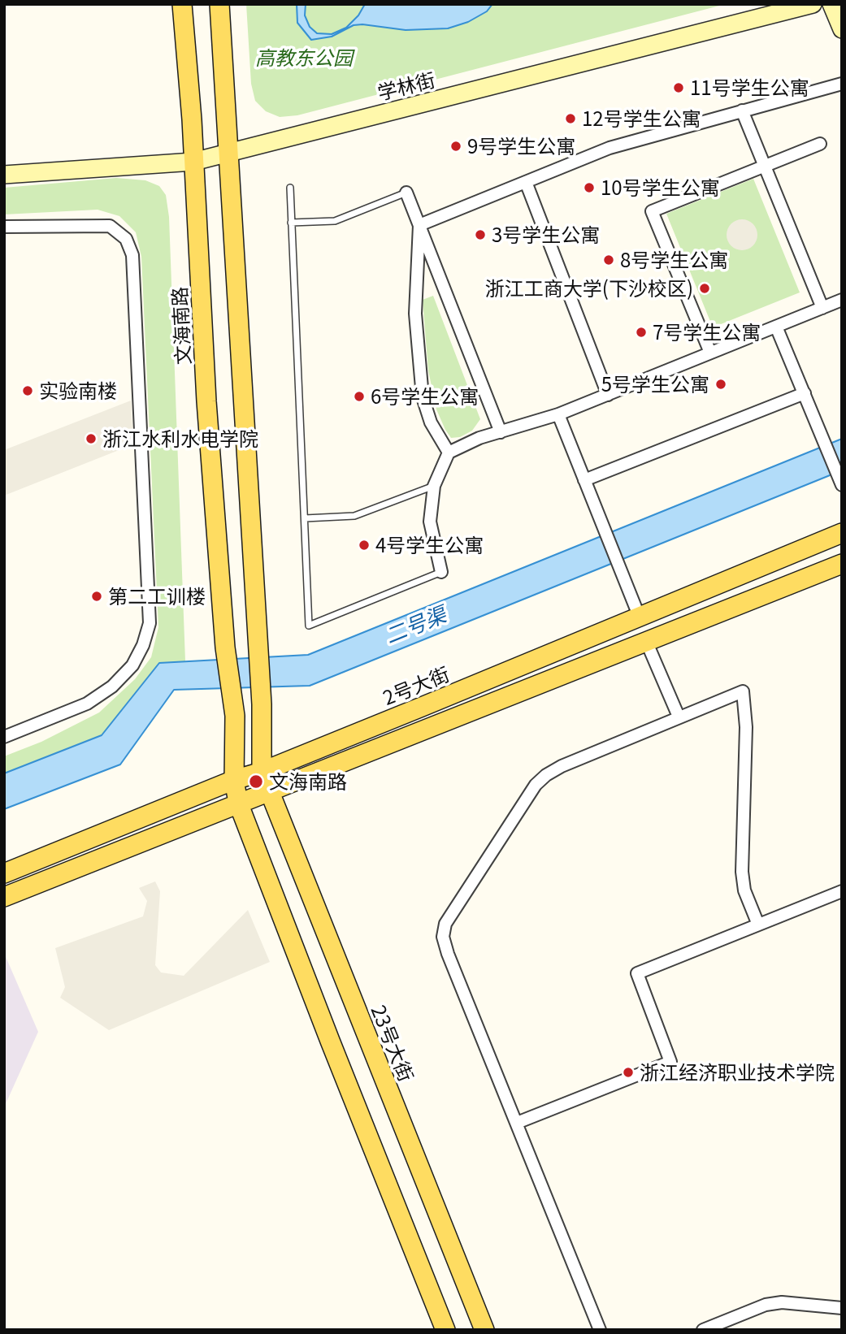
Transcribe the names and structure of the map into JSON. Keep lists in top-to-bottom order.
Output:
{
  "streets": {
    "main road": [
      "学林街",
      "文海南路",
      "2号大街",
      "23号大街"
    ]
  },
  "crossings": [
    ["学林街", "文海南路"],
    ["文海南路", "2号大街"],
    ["2号大街", "23号大街"]
  ],
  "water": ["二号渠"],
  "parks": ["高教东公园"],
  "places": [
    "11号学生公寓",
    "12号学生公寓",
    "9号学生公寓",
    "10号学生公寓",
    "3号学生公寓",
    "8号学生公寓",
    "浙江工商大学(下沙校区)",
    "7号学生公寓",
    "5号学生公寓",
    "实验南楼",
    "6号学生公寓",
    "浙江水利水电学院",
    "4号学生公寓",
    "第二工训楼",
    "文海南路",
    "浙江经济职业技术学院"
  ]
}
